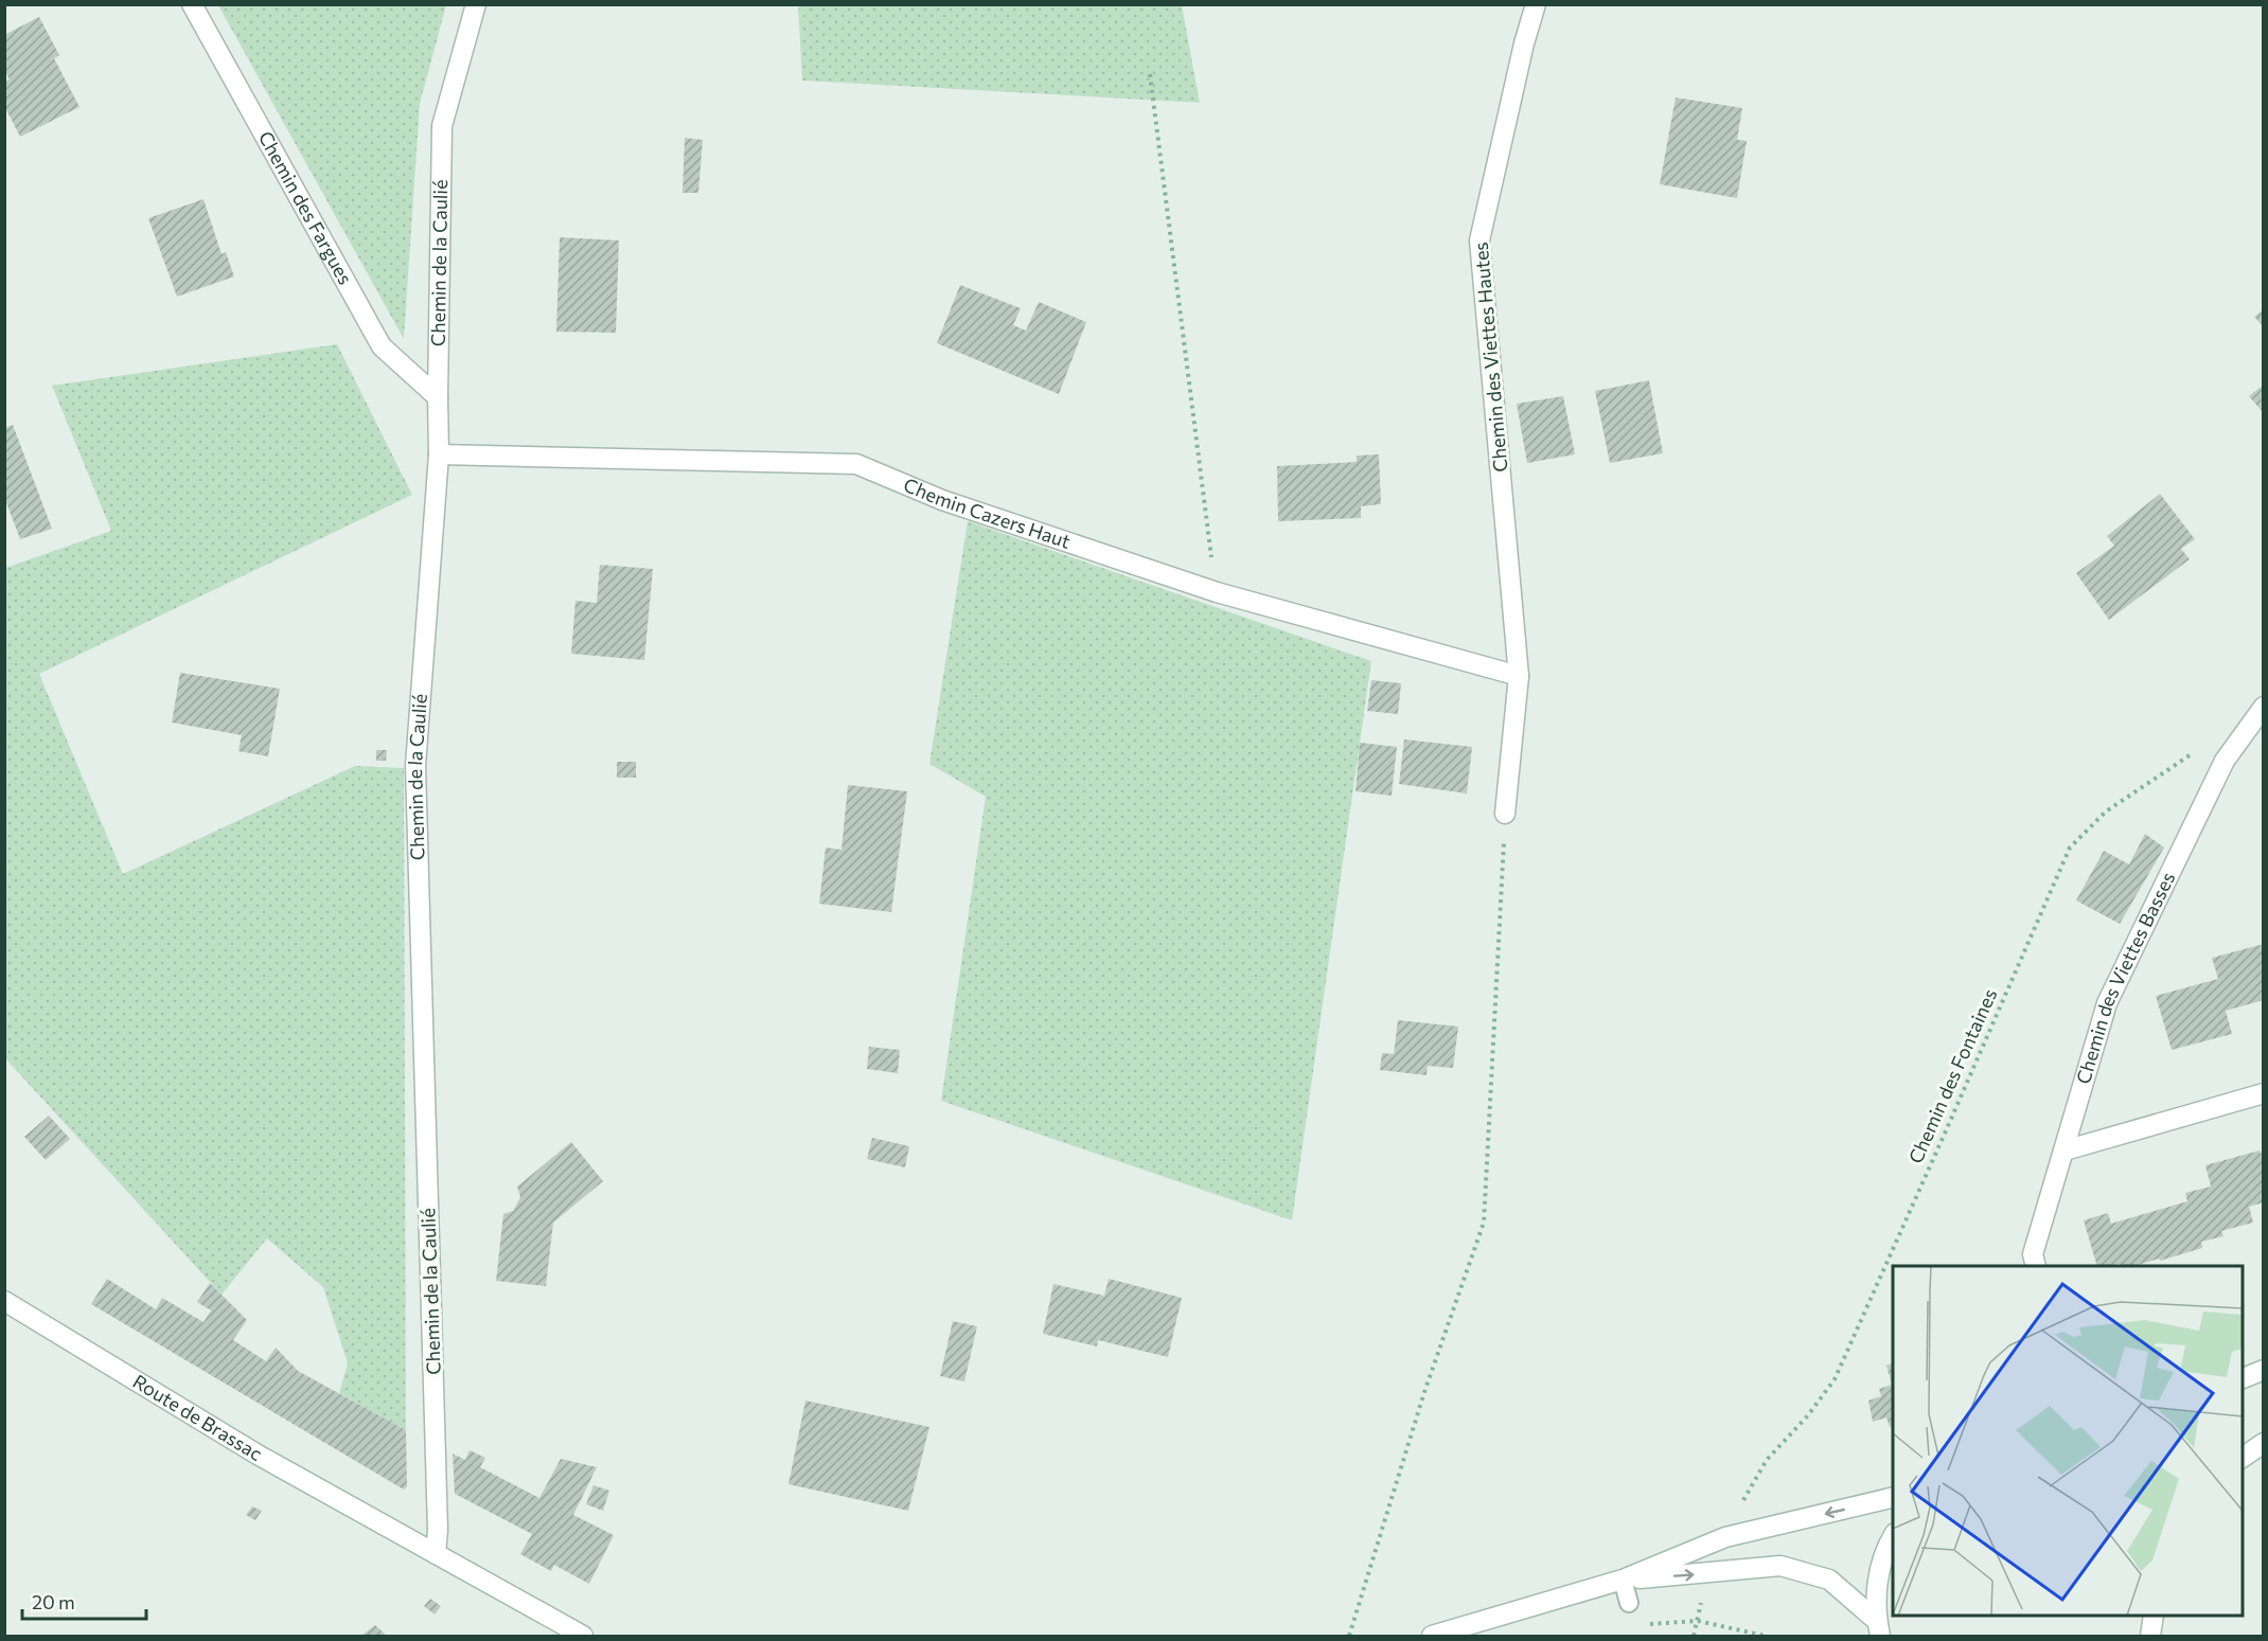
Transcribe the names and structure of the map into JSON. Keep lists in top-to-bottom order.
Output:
{
  "streets": {
    "street": [
      "Chemin des Fargues",
      "Chemin de la Caulié",
      "Chemin des Viettes Hautes",
      "Chemin Cazers Haut",
      "Chemin des Viettes Basses",
      "Route de Brassac"
    ],
    "path": ["Chemin des Fontaines"]
  },
  "crossings": [
    ["Chemin des Fargues", "Chemin de la Caulié"],
    ["Chemin de la Caulié", "Chemin Cazers Haut"],
    ["Chemin de la Caulié", "Route de Brassac"],
    ["Chemin des Viettes Hautes", "Chemin Cazers Haut"]
  ],
  "scale_bar": "20 m"
}
